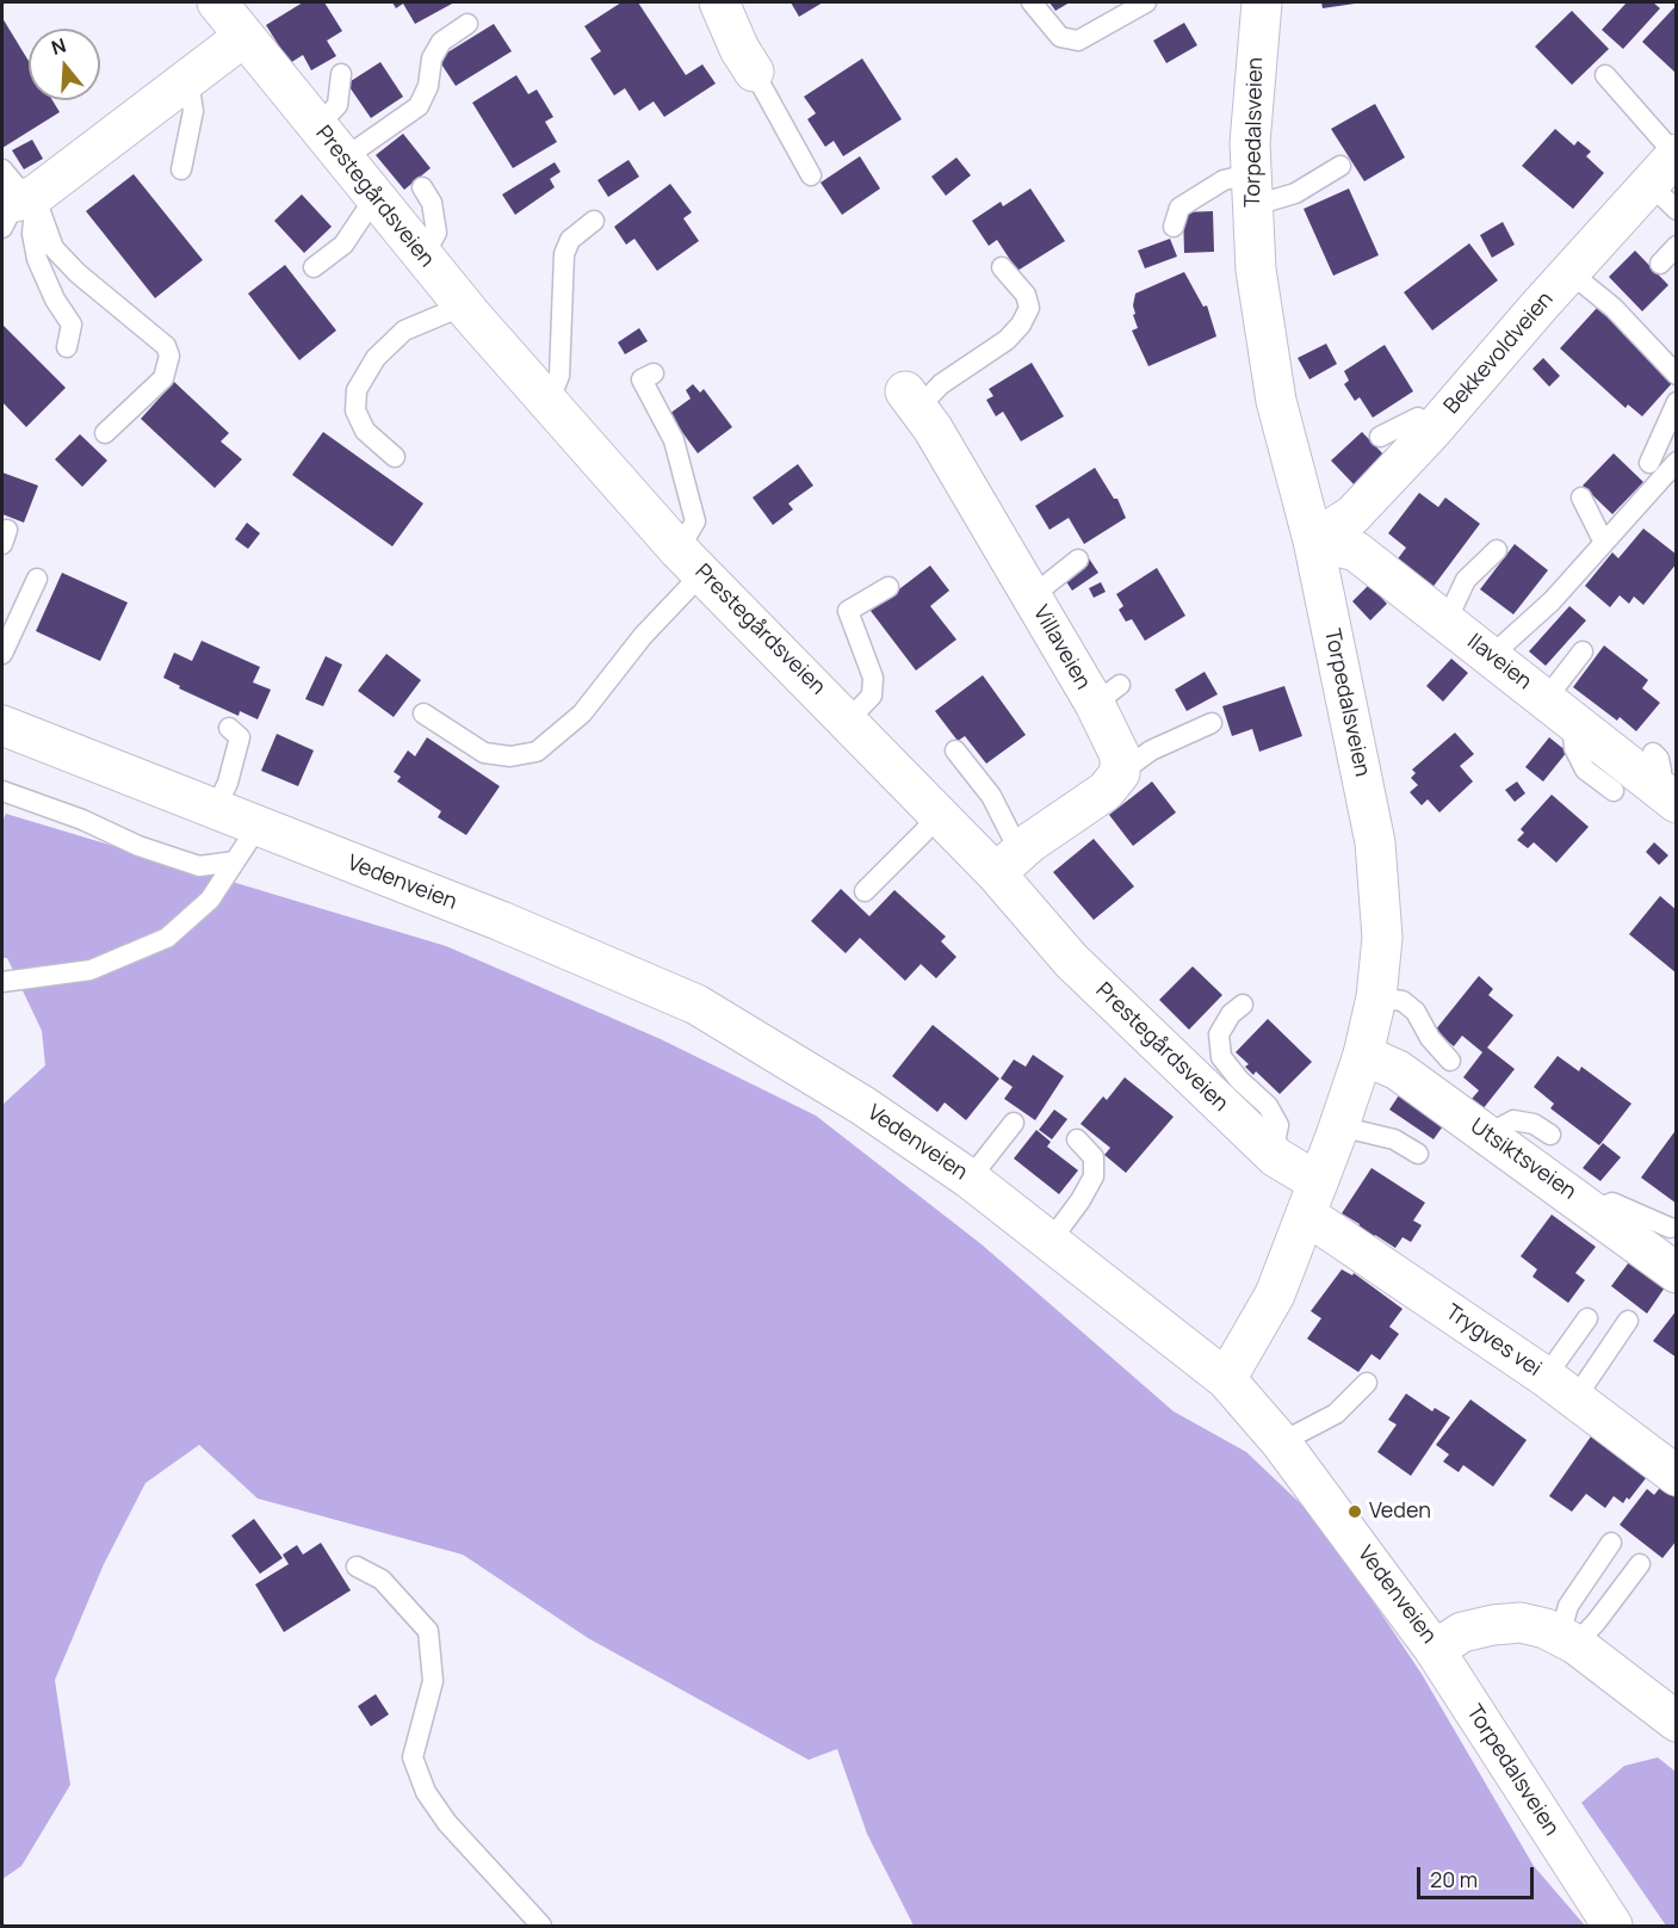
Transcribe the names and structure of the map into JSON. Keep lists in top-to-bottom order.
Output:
{
  "streets": {
    "street": [
      "Torpedalsveien",
      "Prestegårdsveien",
      "Bekkevoldveien",
      "Villaveien",
      "Ilaveien",
      "Vedenveien",
      "Utsiktsveien",
      "Trygves vei"
    ]
  },
  "crossings": [
    ["Torpedalsveien", "Prestegårdsveien"],
    ["Torpedalsveien", "Bekkevoldveien"],
    ["Torpedalsveien", "Ilaveien"],
    ["Torpedalsveien", "Vedenveien"],
    ["Torpedalsveien", "Utsiktsveien"],
    ["Torpedalsveien", "Trygves vei"],
    ["Prestegårdsveien", "Trygves vei"],
    ["Bekkevoldveien", "Ilaveien"]
  ],
  "places": ["Veden"],
  "scale_bar": "20 m",
  "north": "top"
}
